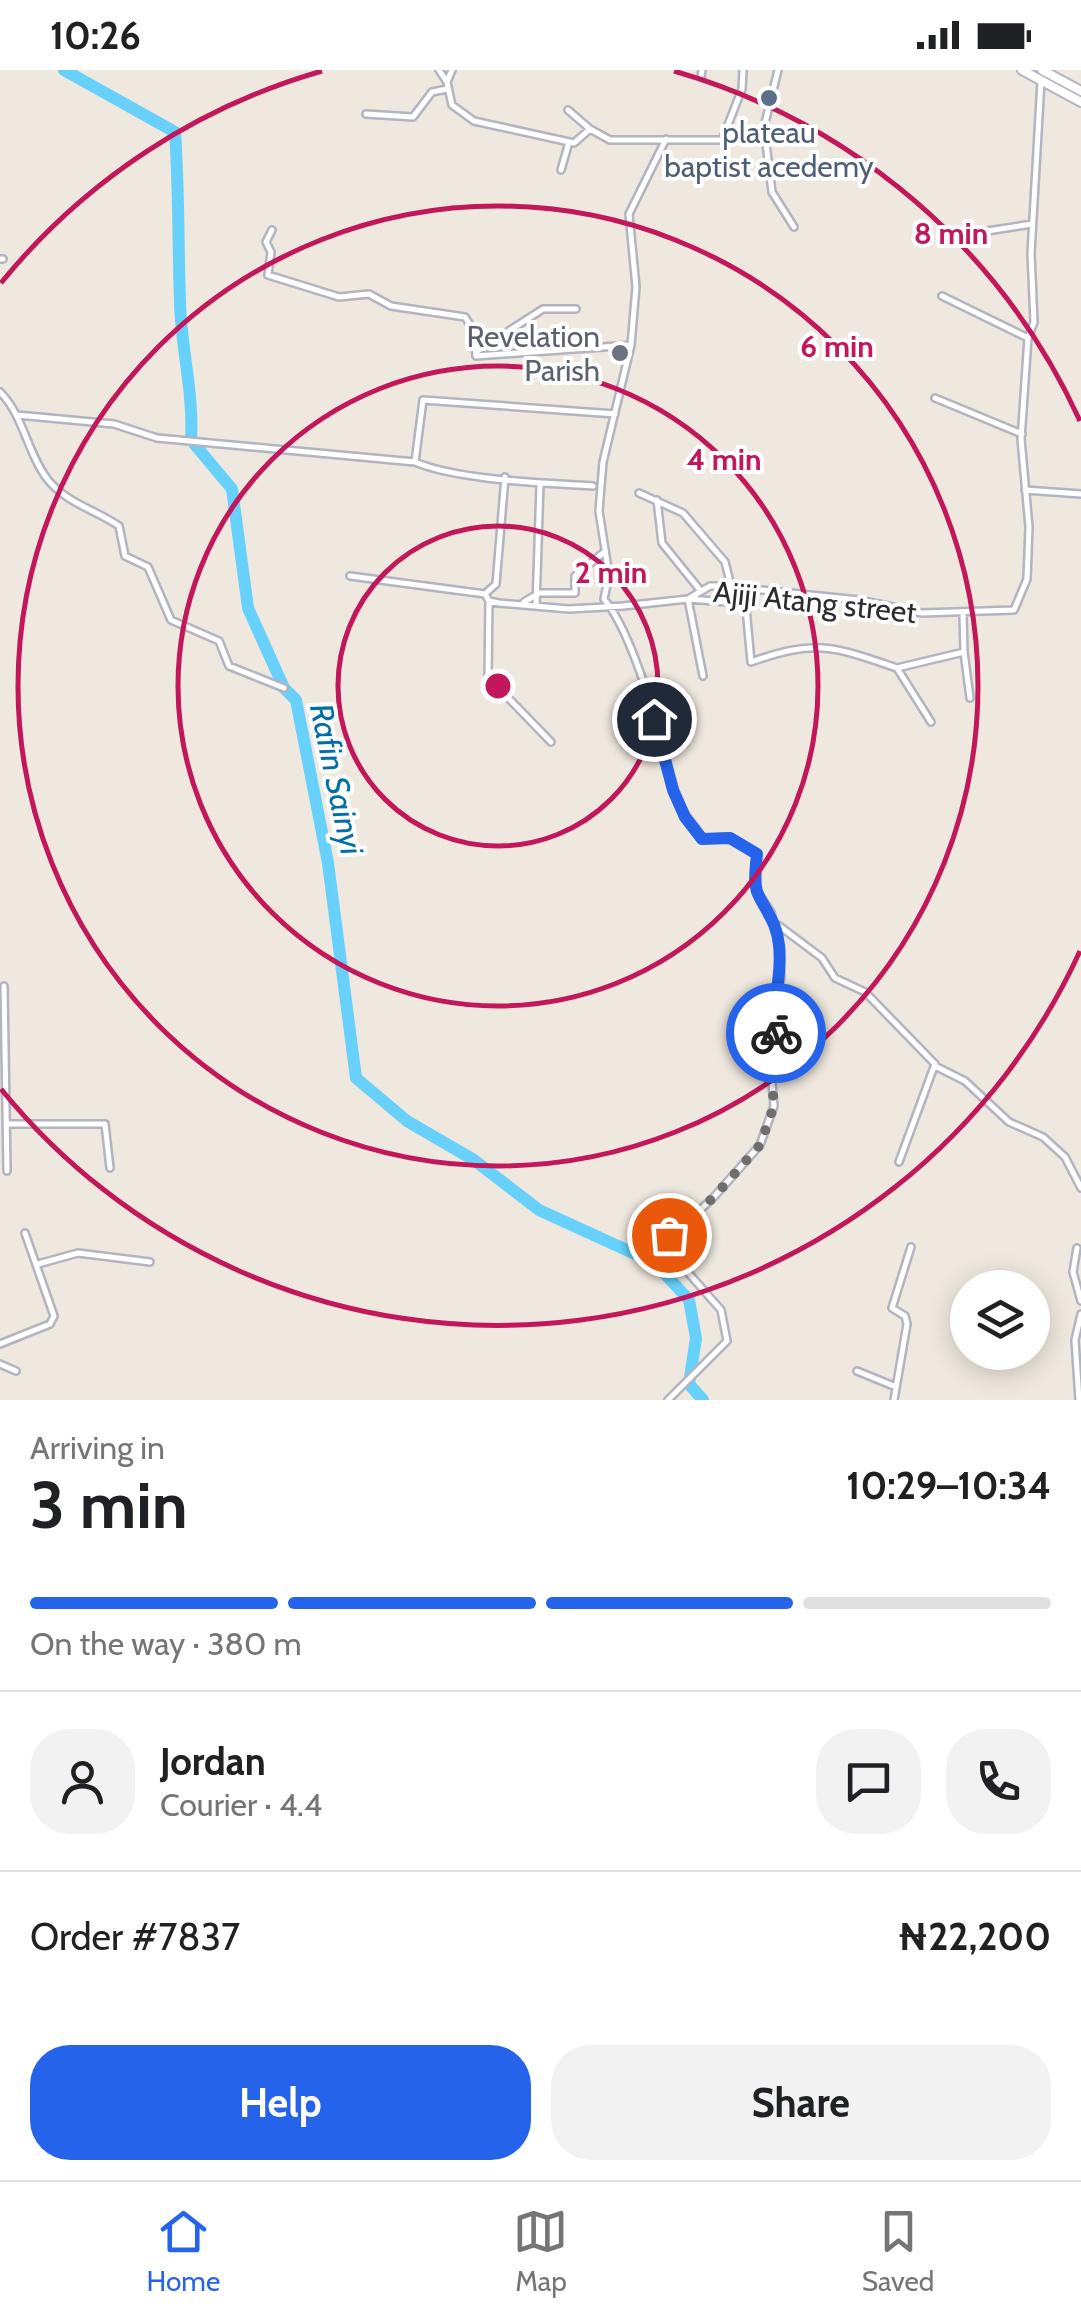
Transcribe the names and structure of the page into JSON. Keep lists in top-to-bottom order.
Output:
{
  "streets": {
    "street": ["Ajiji Atang street"]
  },
  "water": ["Rafin Sainyi"],
  "places": ["plateau baptist acedemy", "Revelation Parish"],
  "page": {
    "status": "10:26",
    "heading": ["3 min", "Arriving in", "10:29–10:34"],
    "panel": [
      "Jordan",
      "Courier · 4.4",
      "Order #7837",
      "₦22,200"
    ],
    "bar": "On the way · 380 m",
    "buttons": ["Help", "Share"],
    "tabs": ["Home", "Map", "Saved"]
  },
  "rings": [
    "8 min",
    "6 min",
    "4 min",
    "2 min"
  ]
}
